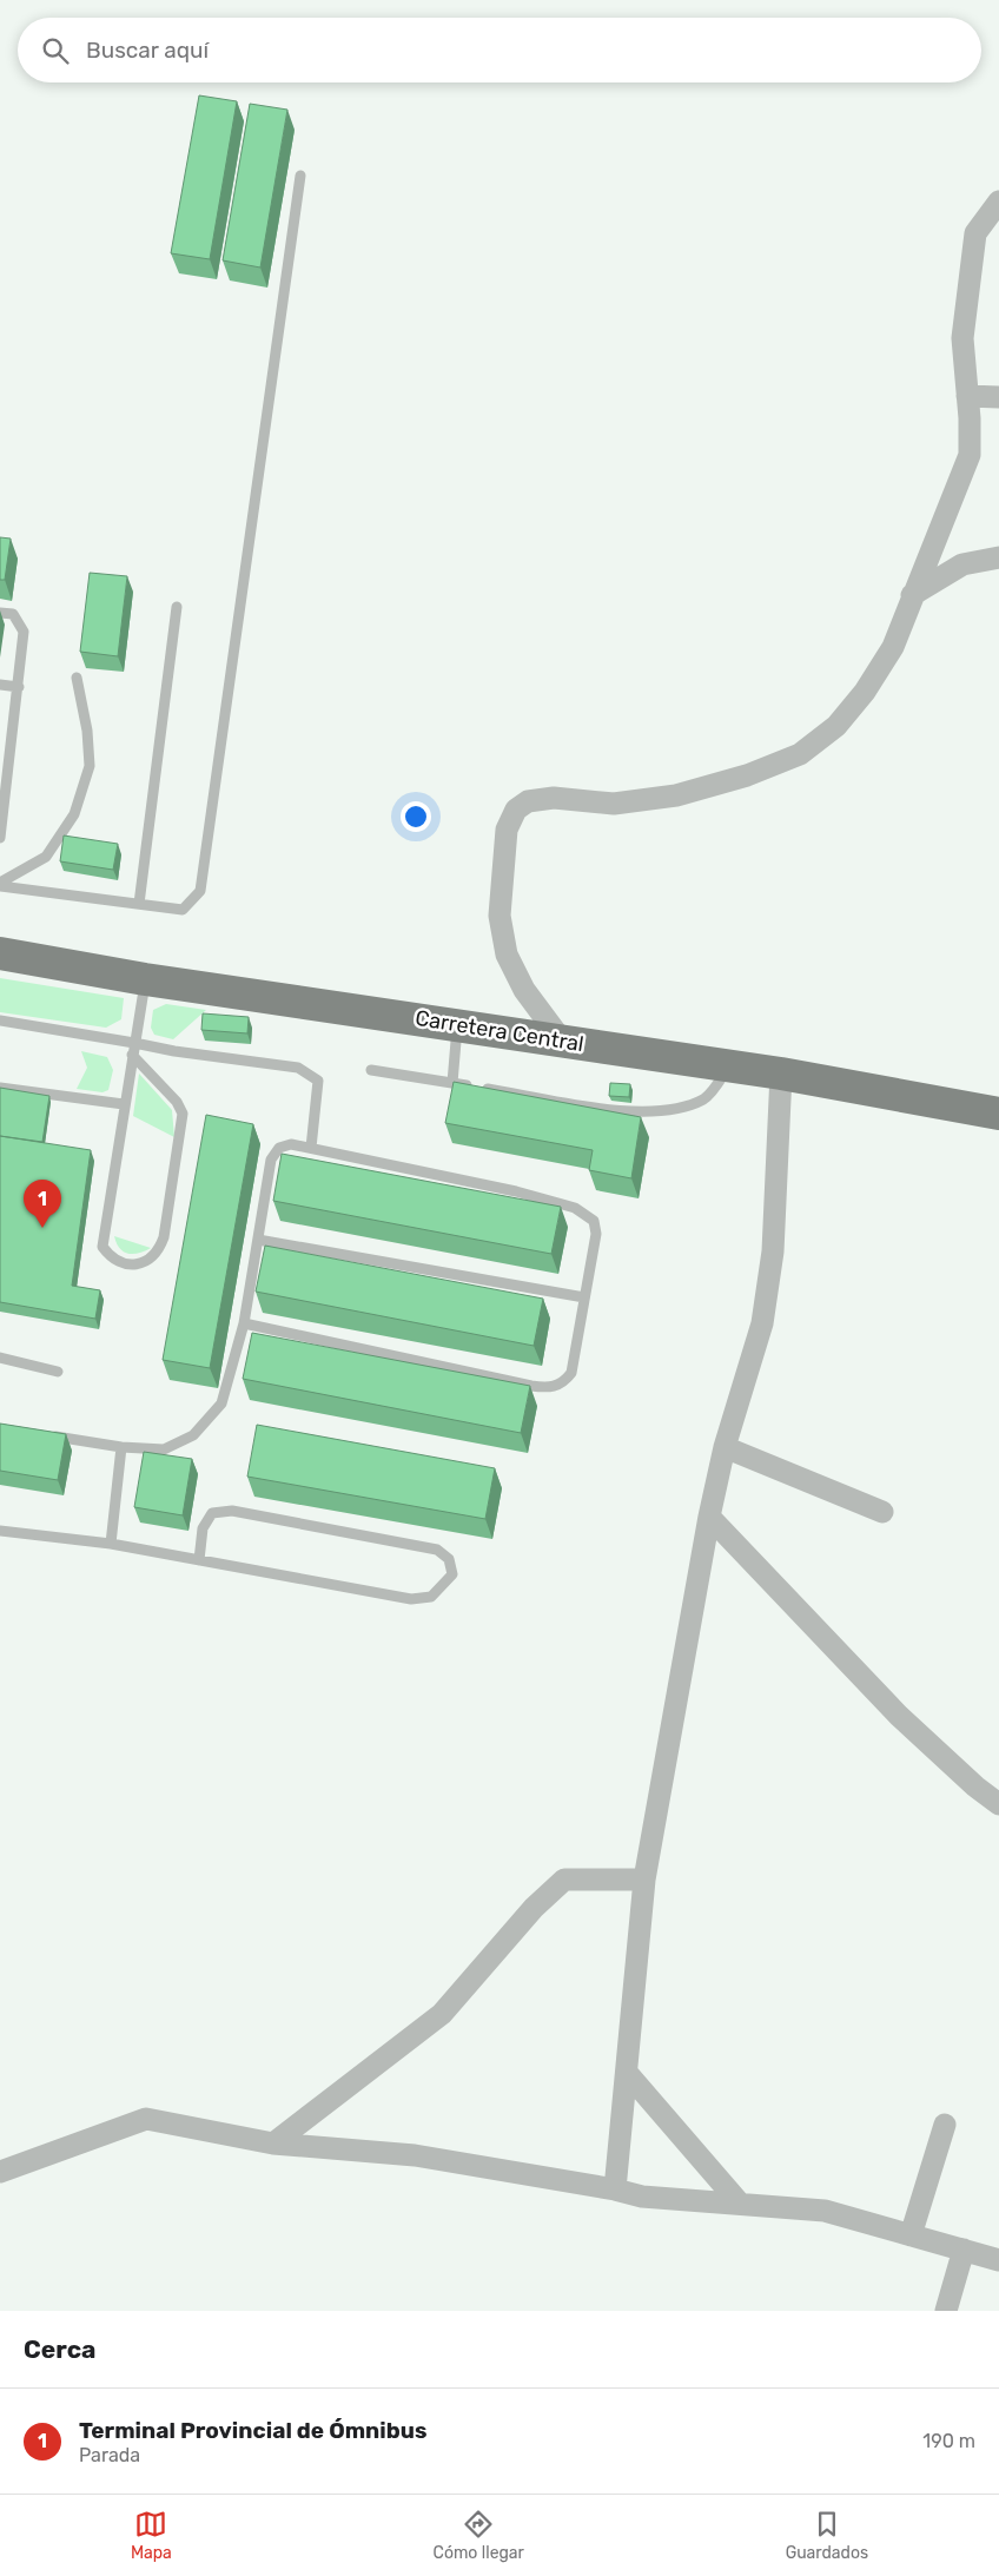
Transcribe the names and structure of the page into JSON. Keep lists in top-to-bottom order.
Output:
{
  "streets": {
    "main road": ["Carretera Central"]
  },
  "page": {
    "search": "Buscar aquí",
    "pins": "1",
    "heading": "Cerca",
    "list": [
      {
        "mark": "1",
        "name": "Terminal Provincial de Ómnibus",
        "note": "Parada",
        "value": "190 m"
      }
    ],
    "nav": ["Mapa", "Cómo llegar", "Guardados"]
  }
}
